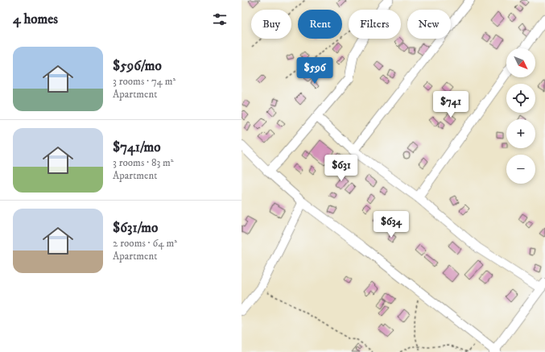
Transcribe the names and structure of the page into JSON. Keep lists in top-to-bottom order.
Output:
{
  "north": "bottom right",
  "page": {
    "heading": "4 homes",
    "chip": [
      "Buy",
      "Rent",
      "Filters",
      "New"
    ],
    "list": [
      {
        "name": "$596/mo",
        "note": "3 rooms · 74 m² · Apartment"
      },
      {
        "name": "$741/mo",
        "note": "3 rooms · 83 m² · Apartment"
      },
      {
        "name": "$631/mo",
        "note": "2 rooms · 64 m² · Apartment"
      }
    ],
    "map_buttons": ["+", "−"],
    "price": [
      "$596",
      "$741",
      "$631",
      "$634"
    ]
  }
}
